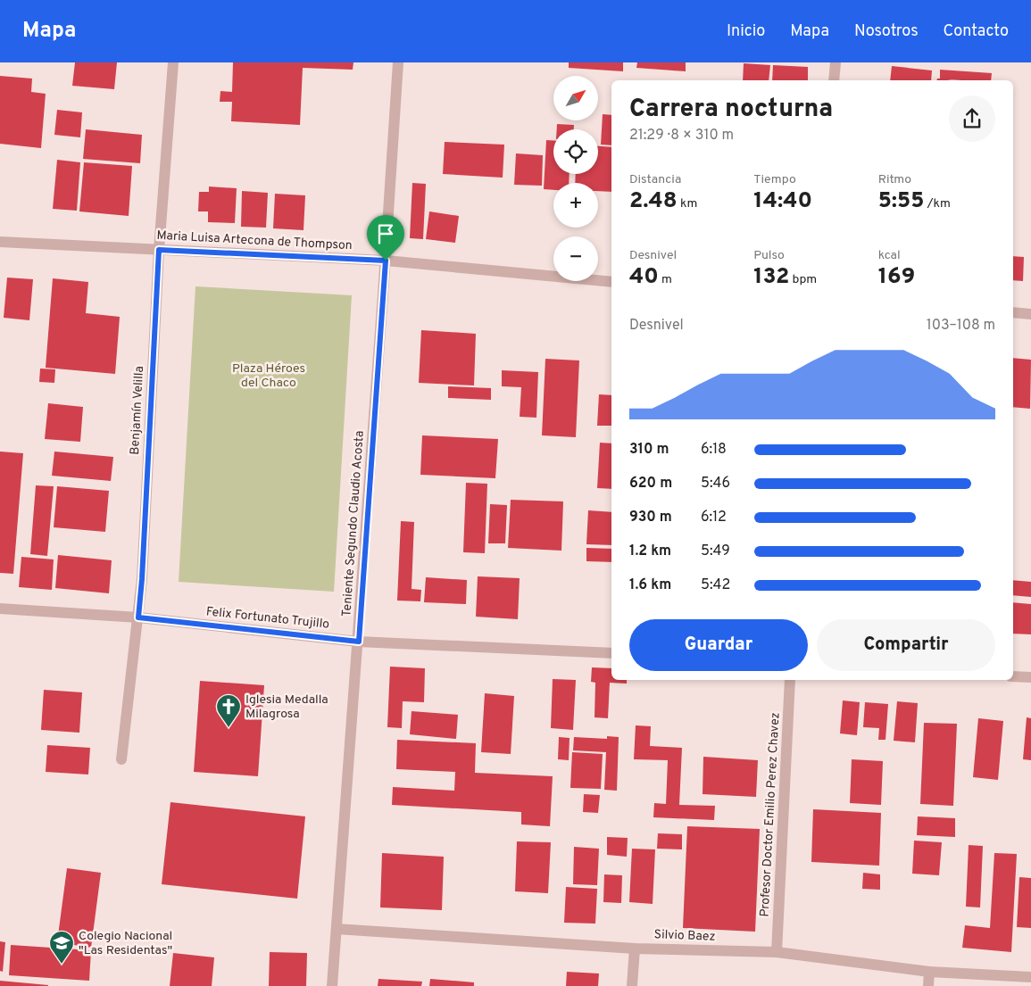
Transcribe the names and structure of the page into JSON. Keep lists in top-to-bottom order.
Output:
{
  "streets": {
    "street": [
      "Maria Luisa Artecona de Thompson",
      "Benjamín Velilla",
      "Teniente Segundo Claudio Acosta",
      "Felix Fortunato Trujillo",
      "Profesor Doctor Emilio Perez Chavez",
      "Silvio Baez"
    ]
  },
  "crossings": [
    ["Maria Luisa Artecona de Thompson", "Benjamín Velilla"],
    ["Maria Luisa Artecona de Thompson", "Teniente Segundo Claudio Acosta"],
    ["Benjamín Velilla", "Felix Fortunato Trujillo"],
    ["Teniente Segundo Claudio Acosta", "Felix Fortunato Trujillo"],
    ["Teniente Segundo Claudio Acosta", "Silvio Baez"],
    ["Profesor Doctor Emilio Perez Chavez", "Silvio Baez"]
  ],
  "parks": ["Plaza Héroes del Chaco"],
  "places": {
    "church": ["Iglesia Medalla Milagrosa"],
    "school or university": ["Colegio Nacional \"Las Residentas\""]
  },
  "north": "top right",
  "page": {
    "header": "Mapa",
    "nav": [
      "Inicio",
      "Mapa",
      "Nosotros",
      "Contacto"
    ],
    "map_buttons": ["+", "−"],
    "heading": ["Carrera nocturna", "21:29 · 8 × 310 m"],
    "stats": [
      ["Distancia", "2.48 km"],
      ["Tiempo", "14:40"],
      ["Ritmo", "5:55 /km"],
      ["Desnivel", "40 m"],
      ["Pulso", "132 bpm"],
      ["kcal", "169"]
    ],
    "chart": ["Desnivel", "103–108 m"],
    "list": [
      {
        "name": "310 m",
        "note": "6:18"
      },
      {
        "name": "620 m",
        "note": "5:46"
      },
      {
        "name": "930 m",
        "note": "6:12"
      },
      {
        "name": "1.2 km",
        "note": "5:49"
      },
      {
        "name": "1.6 km",
        "note": "5:42"
      }
    ],
    "buttons": ["Guardar", "Compartir"]
  }
}
